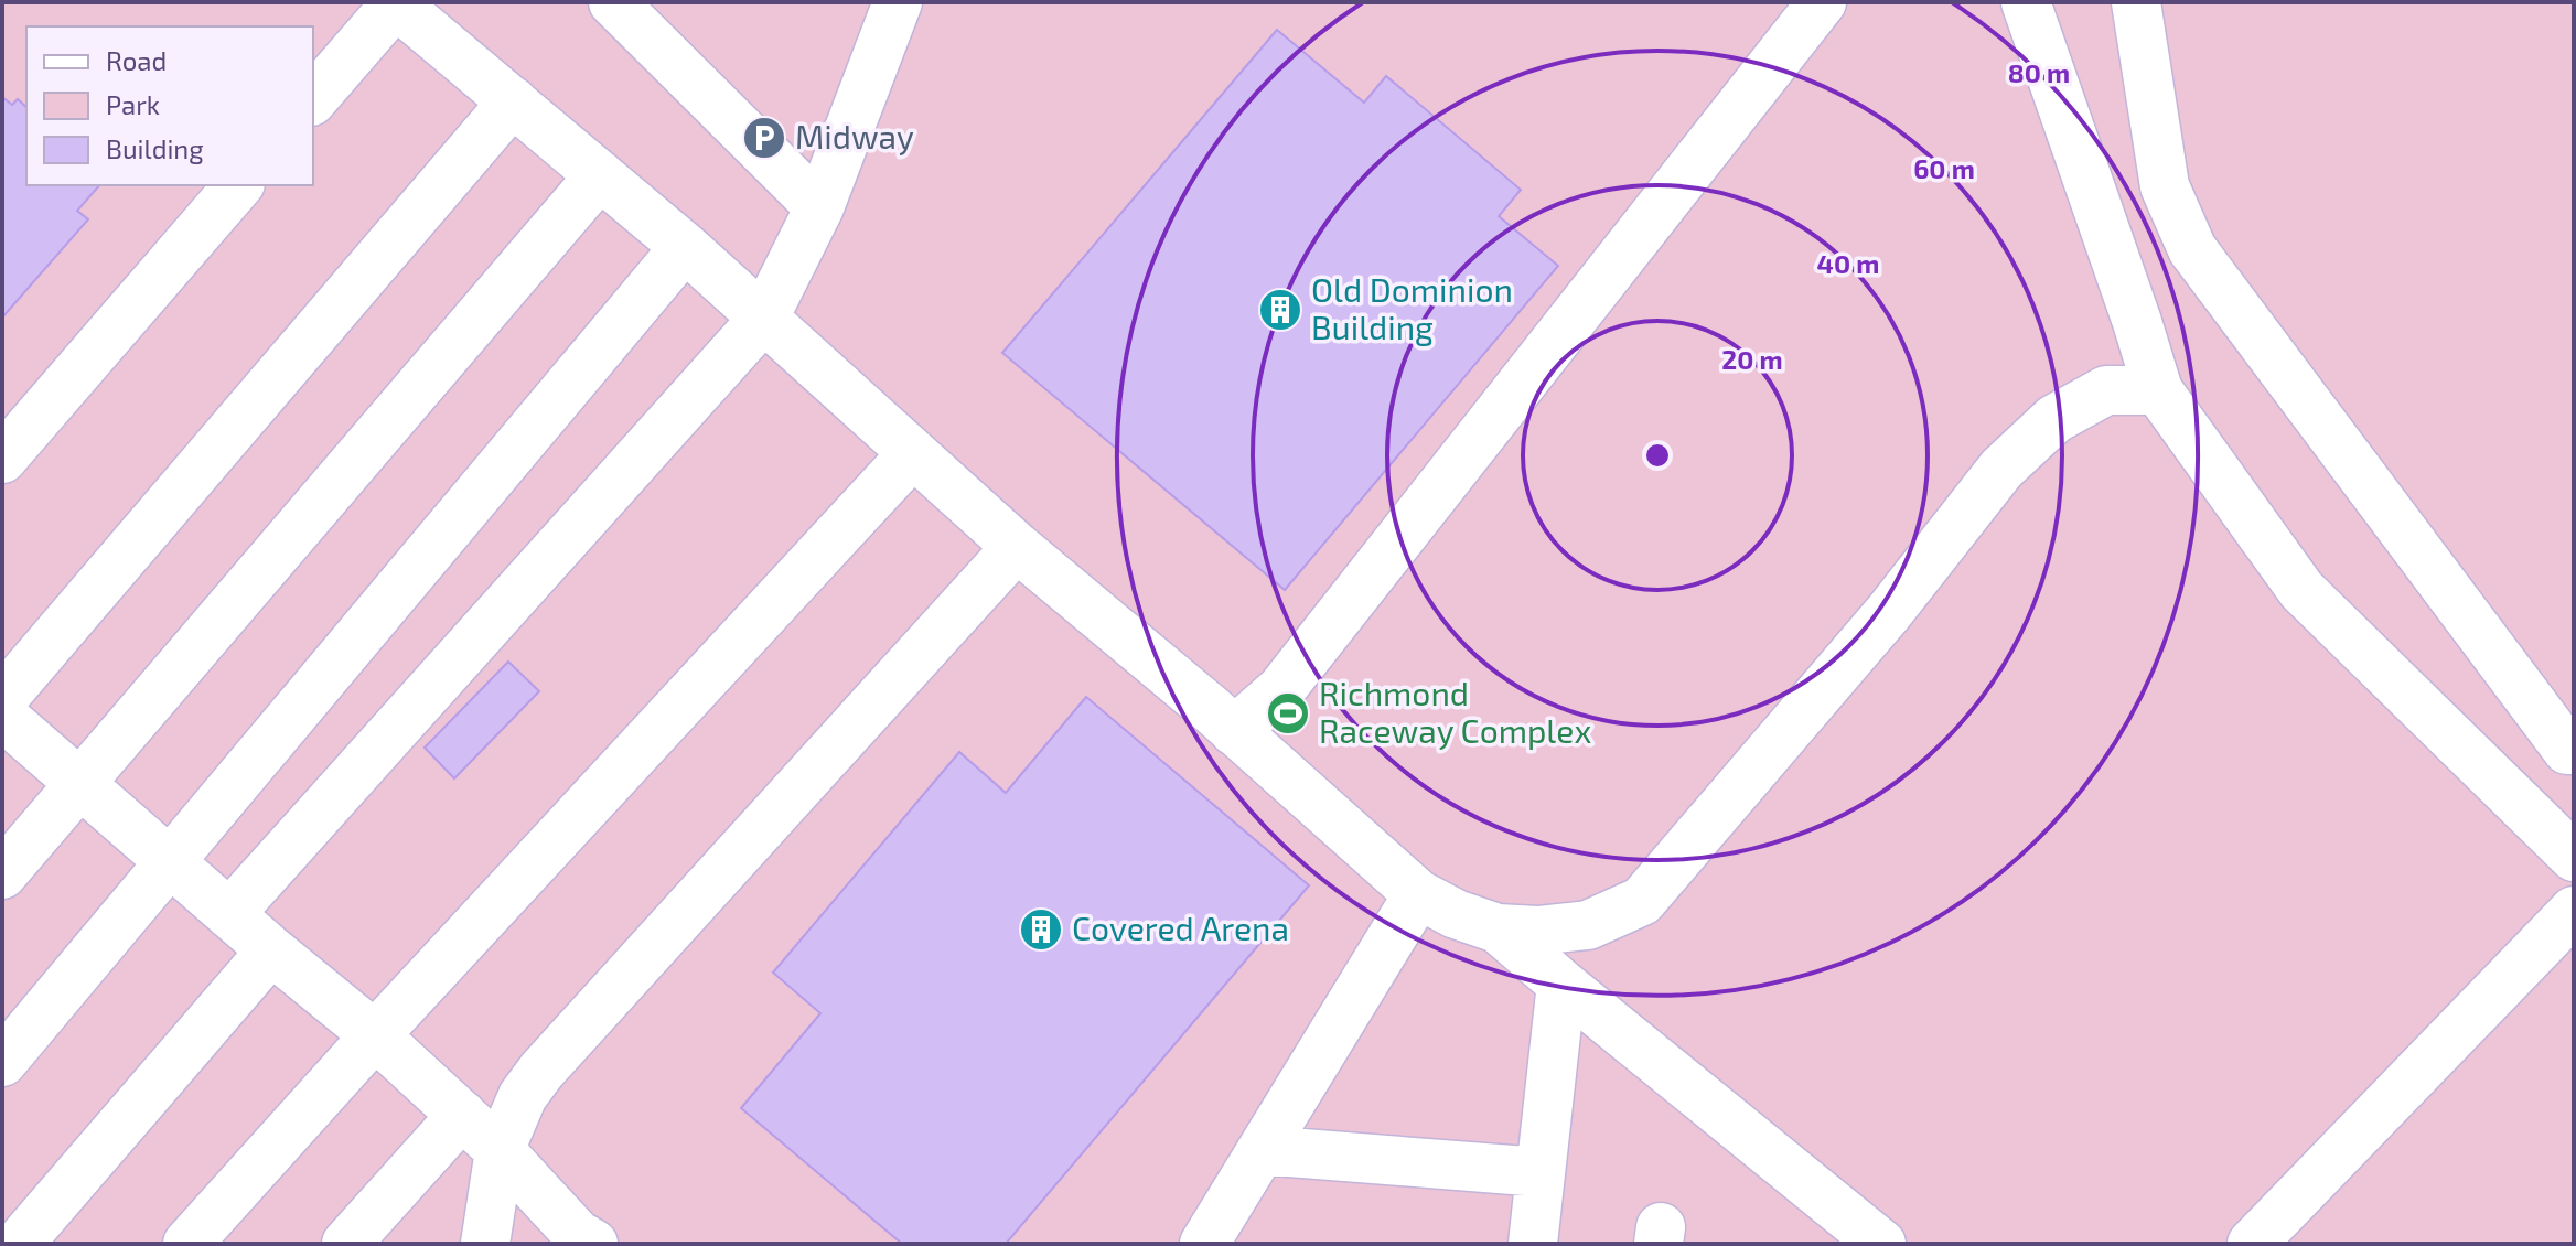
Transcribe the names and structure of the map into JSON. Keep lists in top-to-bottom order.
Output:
{
  "places": {
    "parking": ["Midway"],
    "building": ["Old Dominion Building", "Covered Arena"],
    "sports": ["Richmond Raceway Complex"]
  },
  "legend": ["Road", "Park", "Building"],
  "rings": [
    "80 m",
    "60 m",
    "40 m",
    "20 m"
  ]
}
